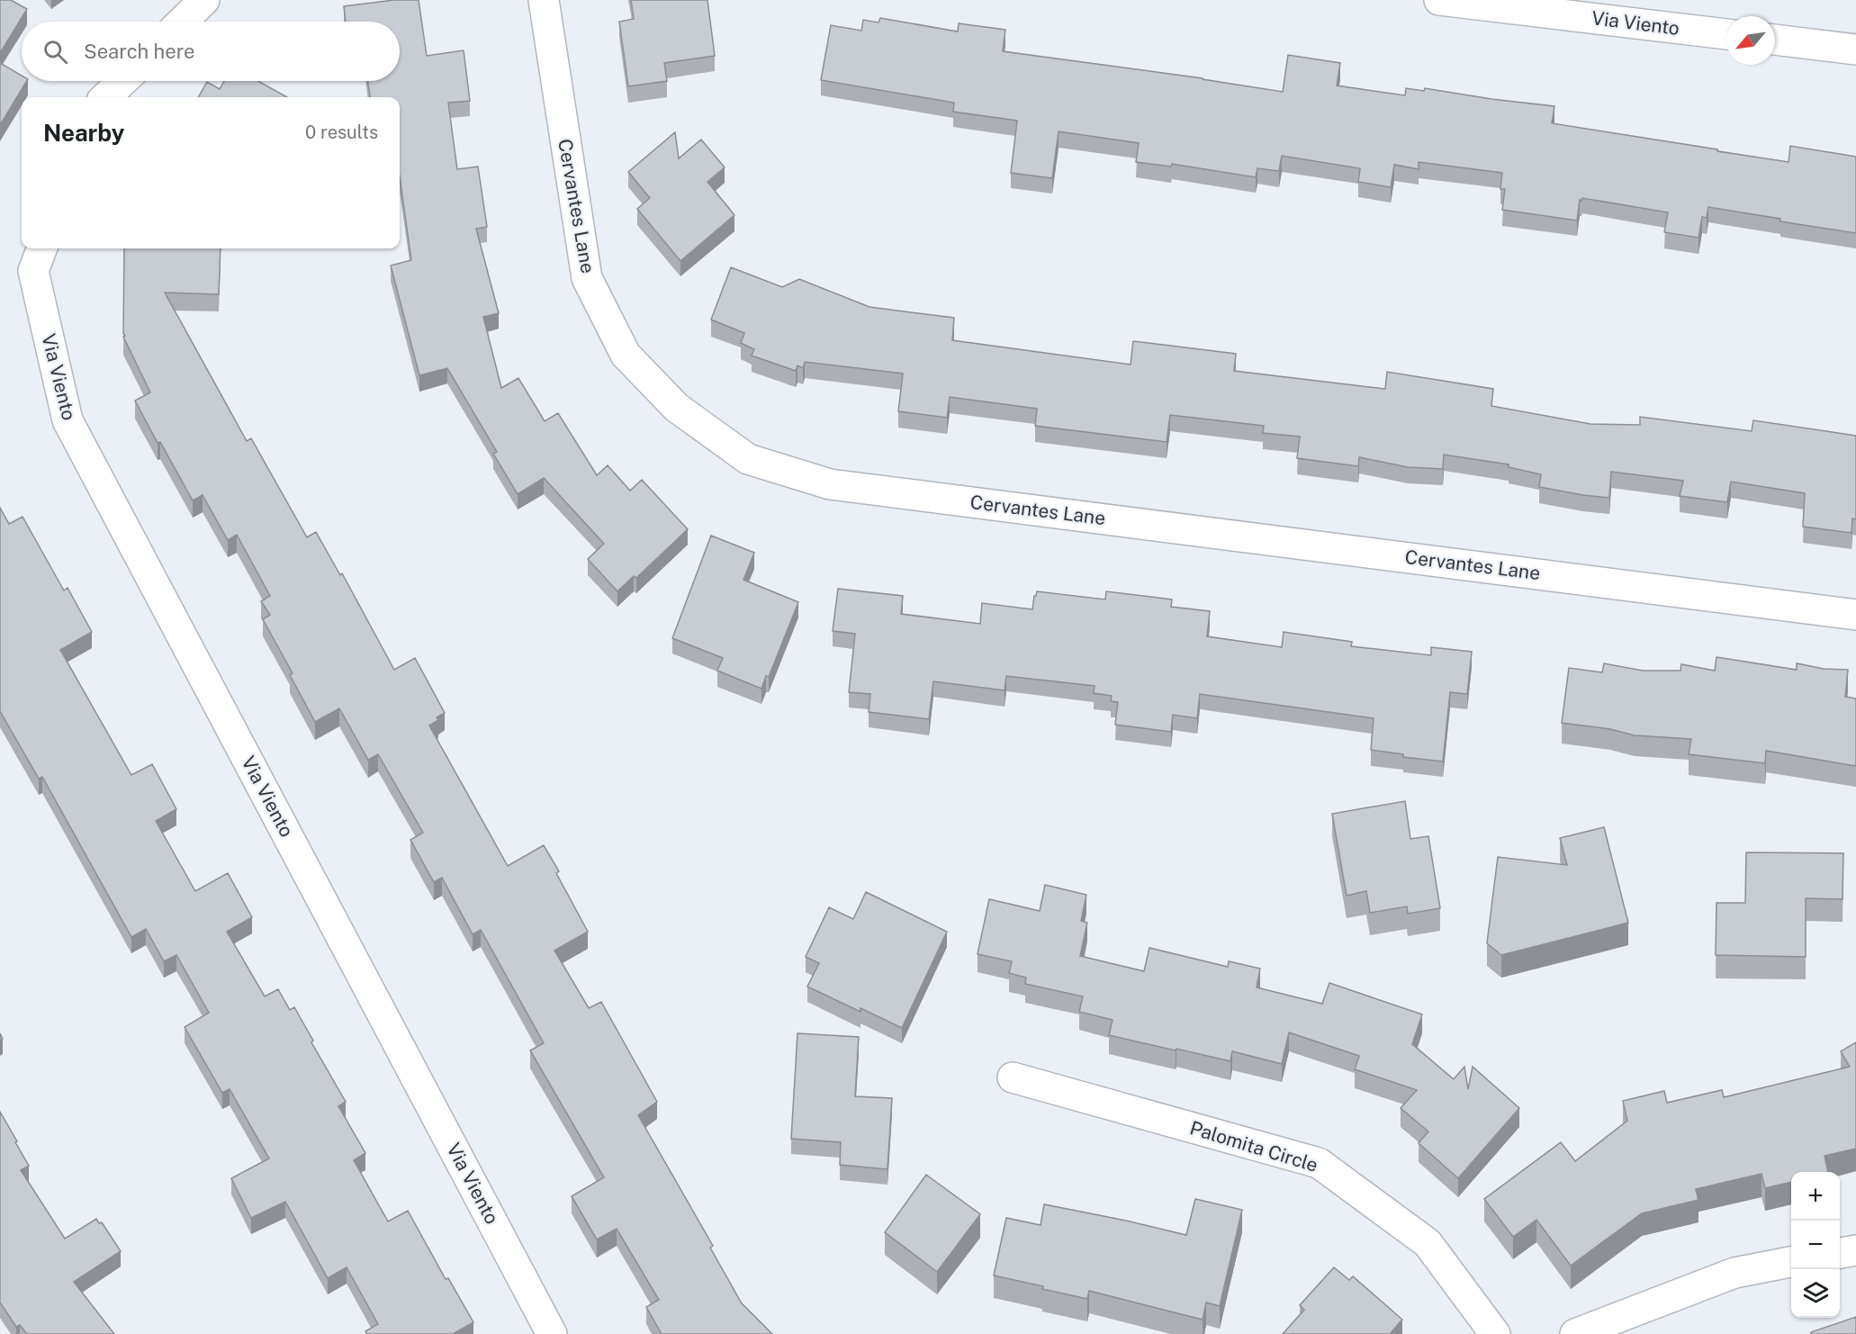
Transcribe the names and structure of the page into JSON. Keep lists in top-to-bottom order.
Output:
{
  "streets": {
    "street": ["Via Viento", "Cervantes Lane", "Palomita Circle"]
  },
  "north": "bottom left",
  "page": {
    "search": "Search here",
    "heading": ["Nearby", "0 results"],
    "map_buttons": ["+", "−"]
  }
}
